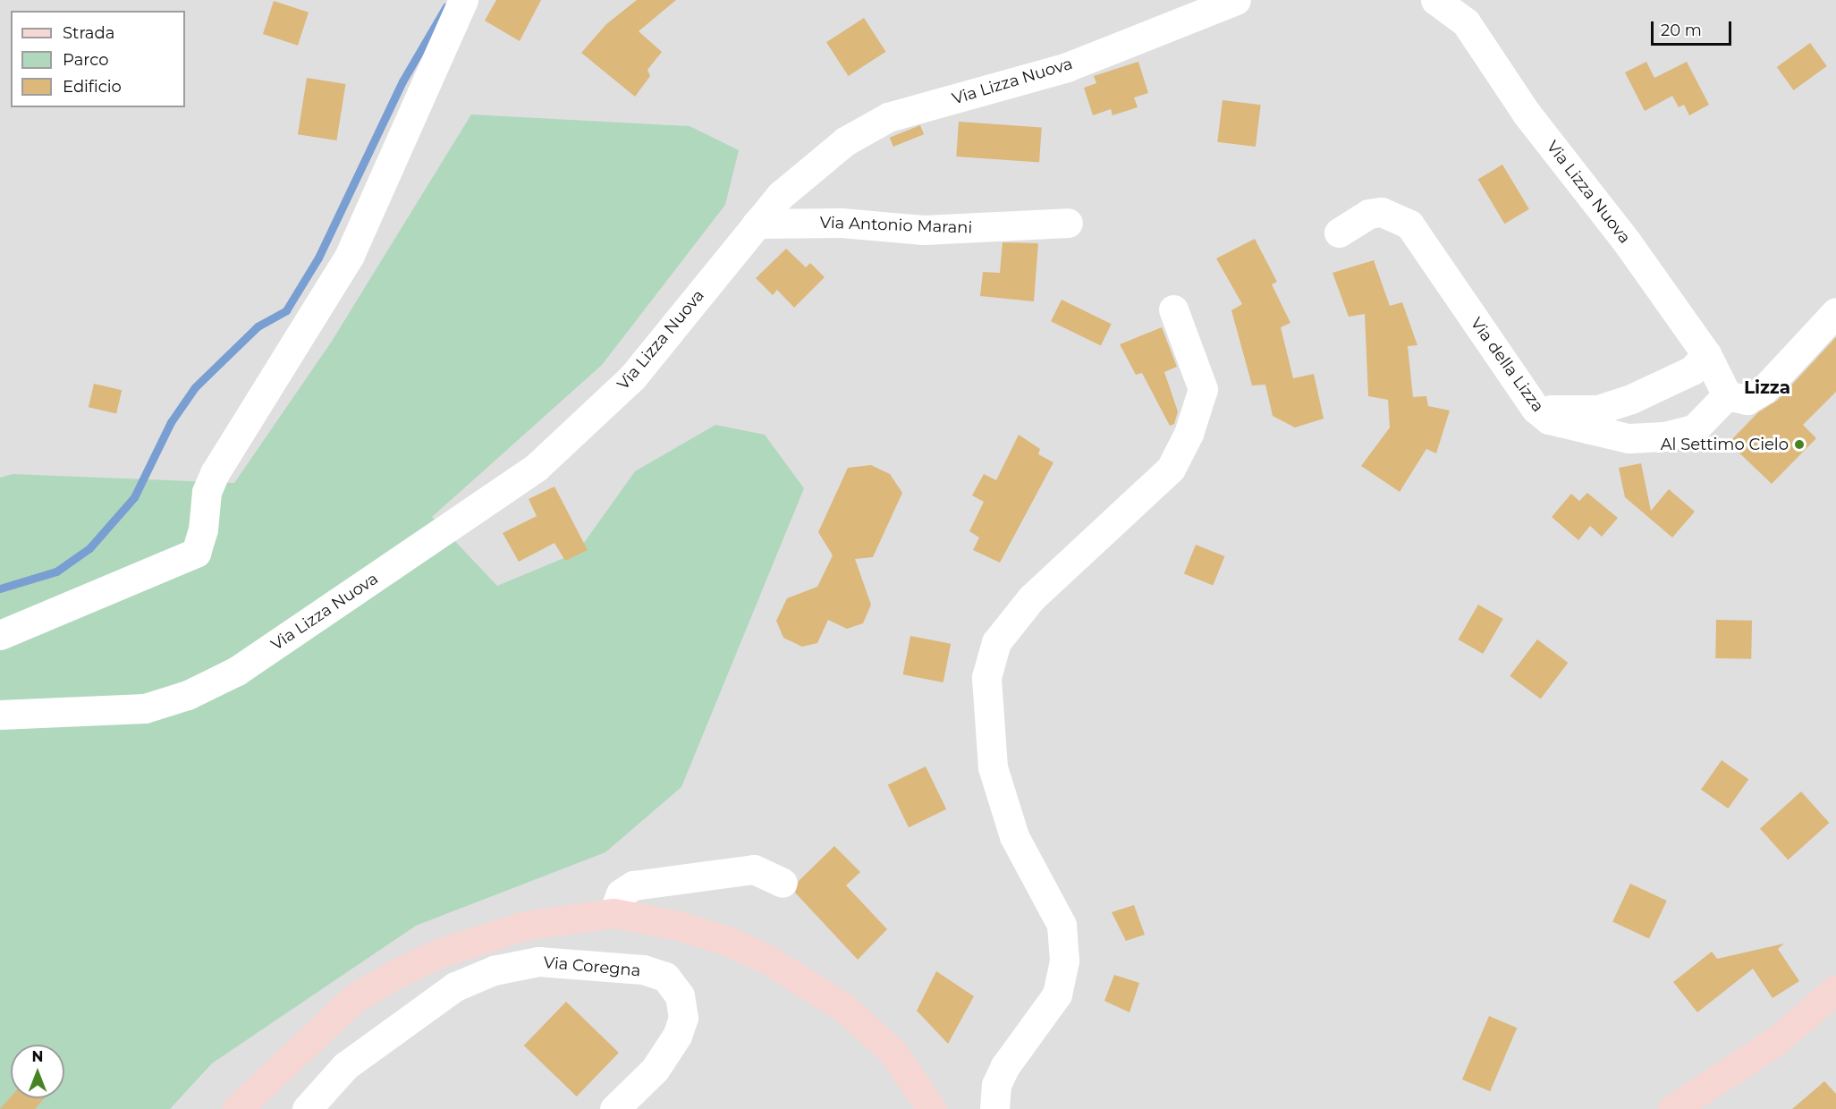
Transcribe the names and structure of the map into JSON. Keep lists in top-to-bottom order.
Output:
{
  "streets": {
    "street": [
      "Via Lizza Nuova",
      "Via Antonio Marani",
      "Via della Lizza",
      "Via Coregna"
    ]
  },
  "crossings": [
    ["Via Lizza Nuova", "Via Antonio Marani"],
    ["Via Lizza Nuova", "Via della Lizza"]
  ],
  "districts": ["Lizza"],
  "places": ["Al Settimo Cielo"],
  "legend": ["Strada", "Parco", "Edificio"],
  "scale_bar": "20 m",
  "north": "top"
}
